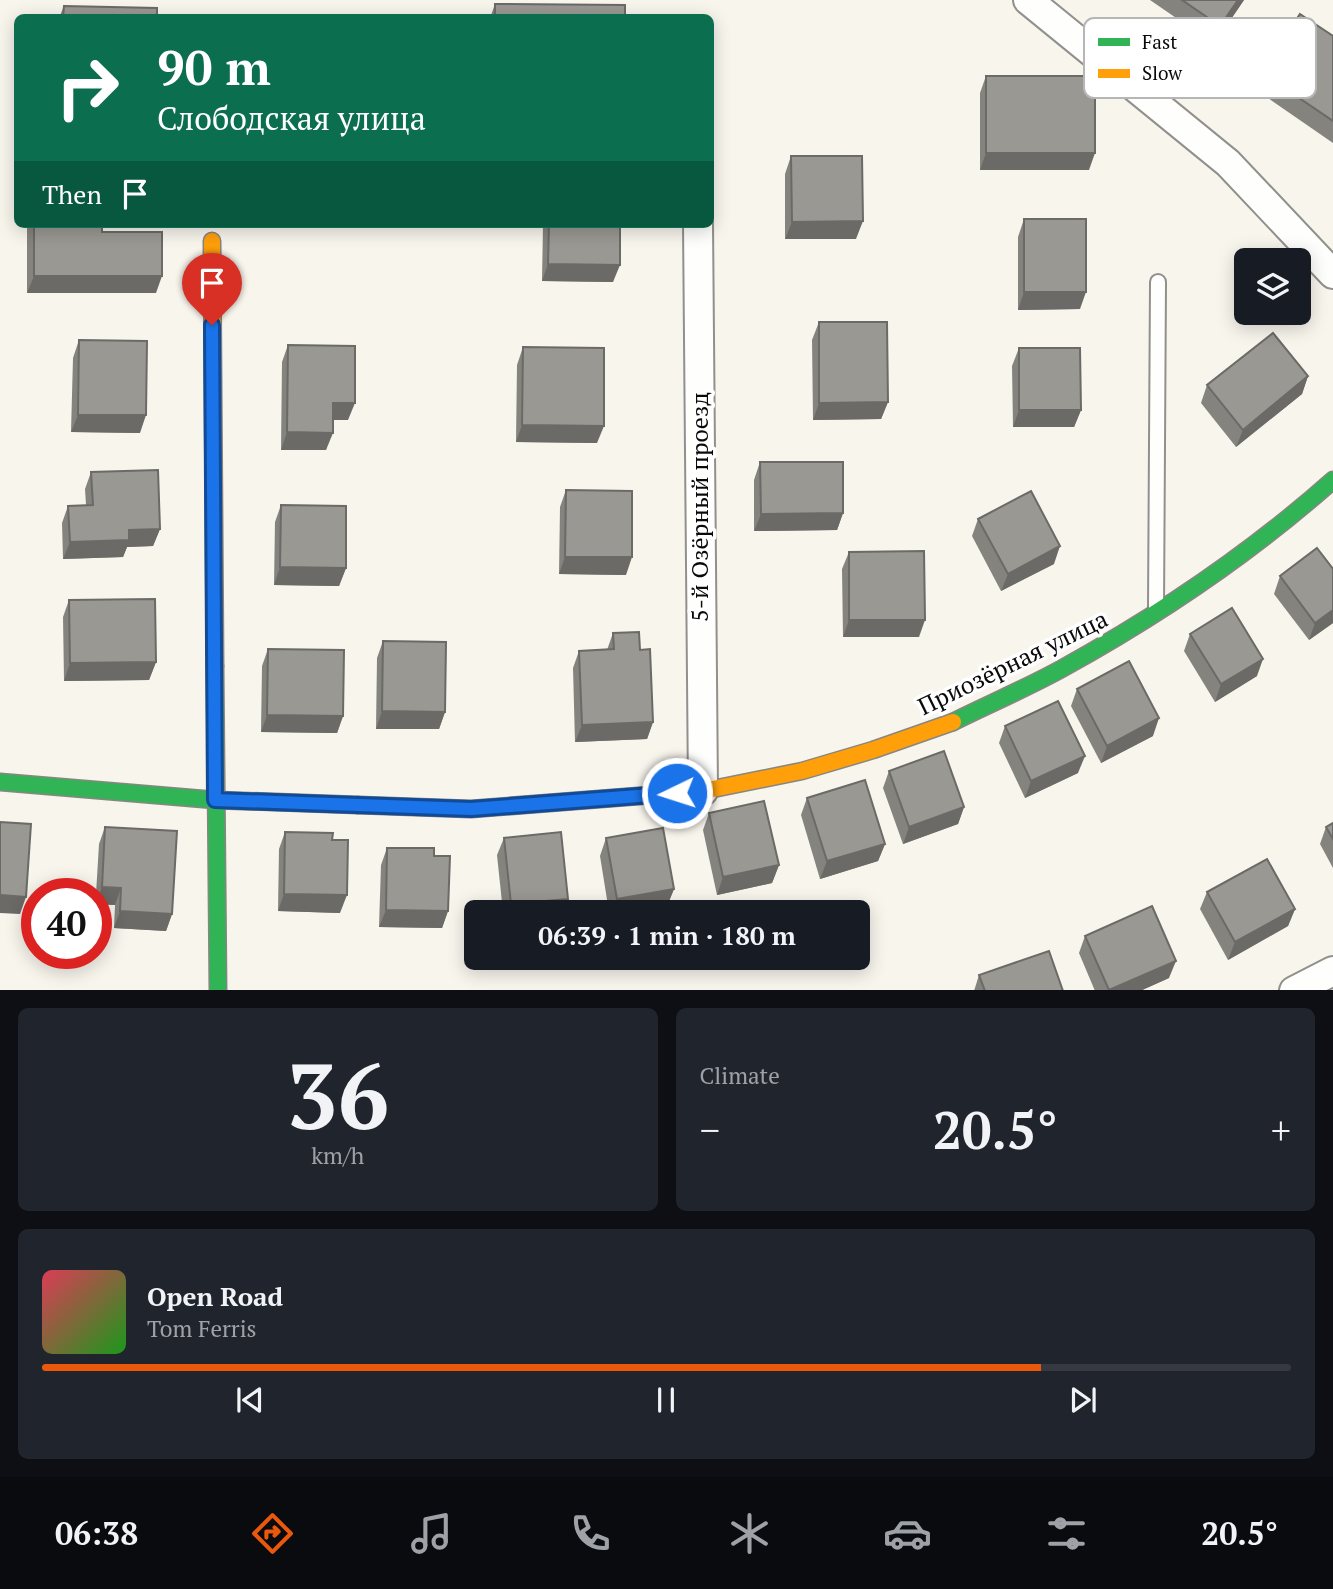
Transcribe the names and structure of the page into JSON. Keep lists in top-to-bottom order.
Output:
{
  "streets": {
    "street": ["5-й Озёрный проезд", "Приозёрная улица"]
  },
  "crossings": [
    ["5-й Озёрный проезд", "Приозёрная улица"]
  ],
  "legend": ["Fast", "Slow"],
  "page": {
    "turn": ["90 m", "Слободская улица"],
    "then": "Then",
    "limit": "40",
    "trip": "06:39 · 1 min · 180 m",
    "tile": [
      ["36", "km/h"],
      "Climate"
    ],
    "heat": ["−", "20.5°", "+"],
    "song": ["Open Road", "Tom Ferris"],
    "tabs": ["06:38", "20.5°"]
  }
}
